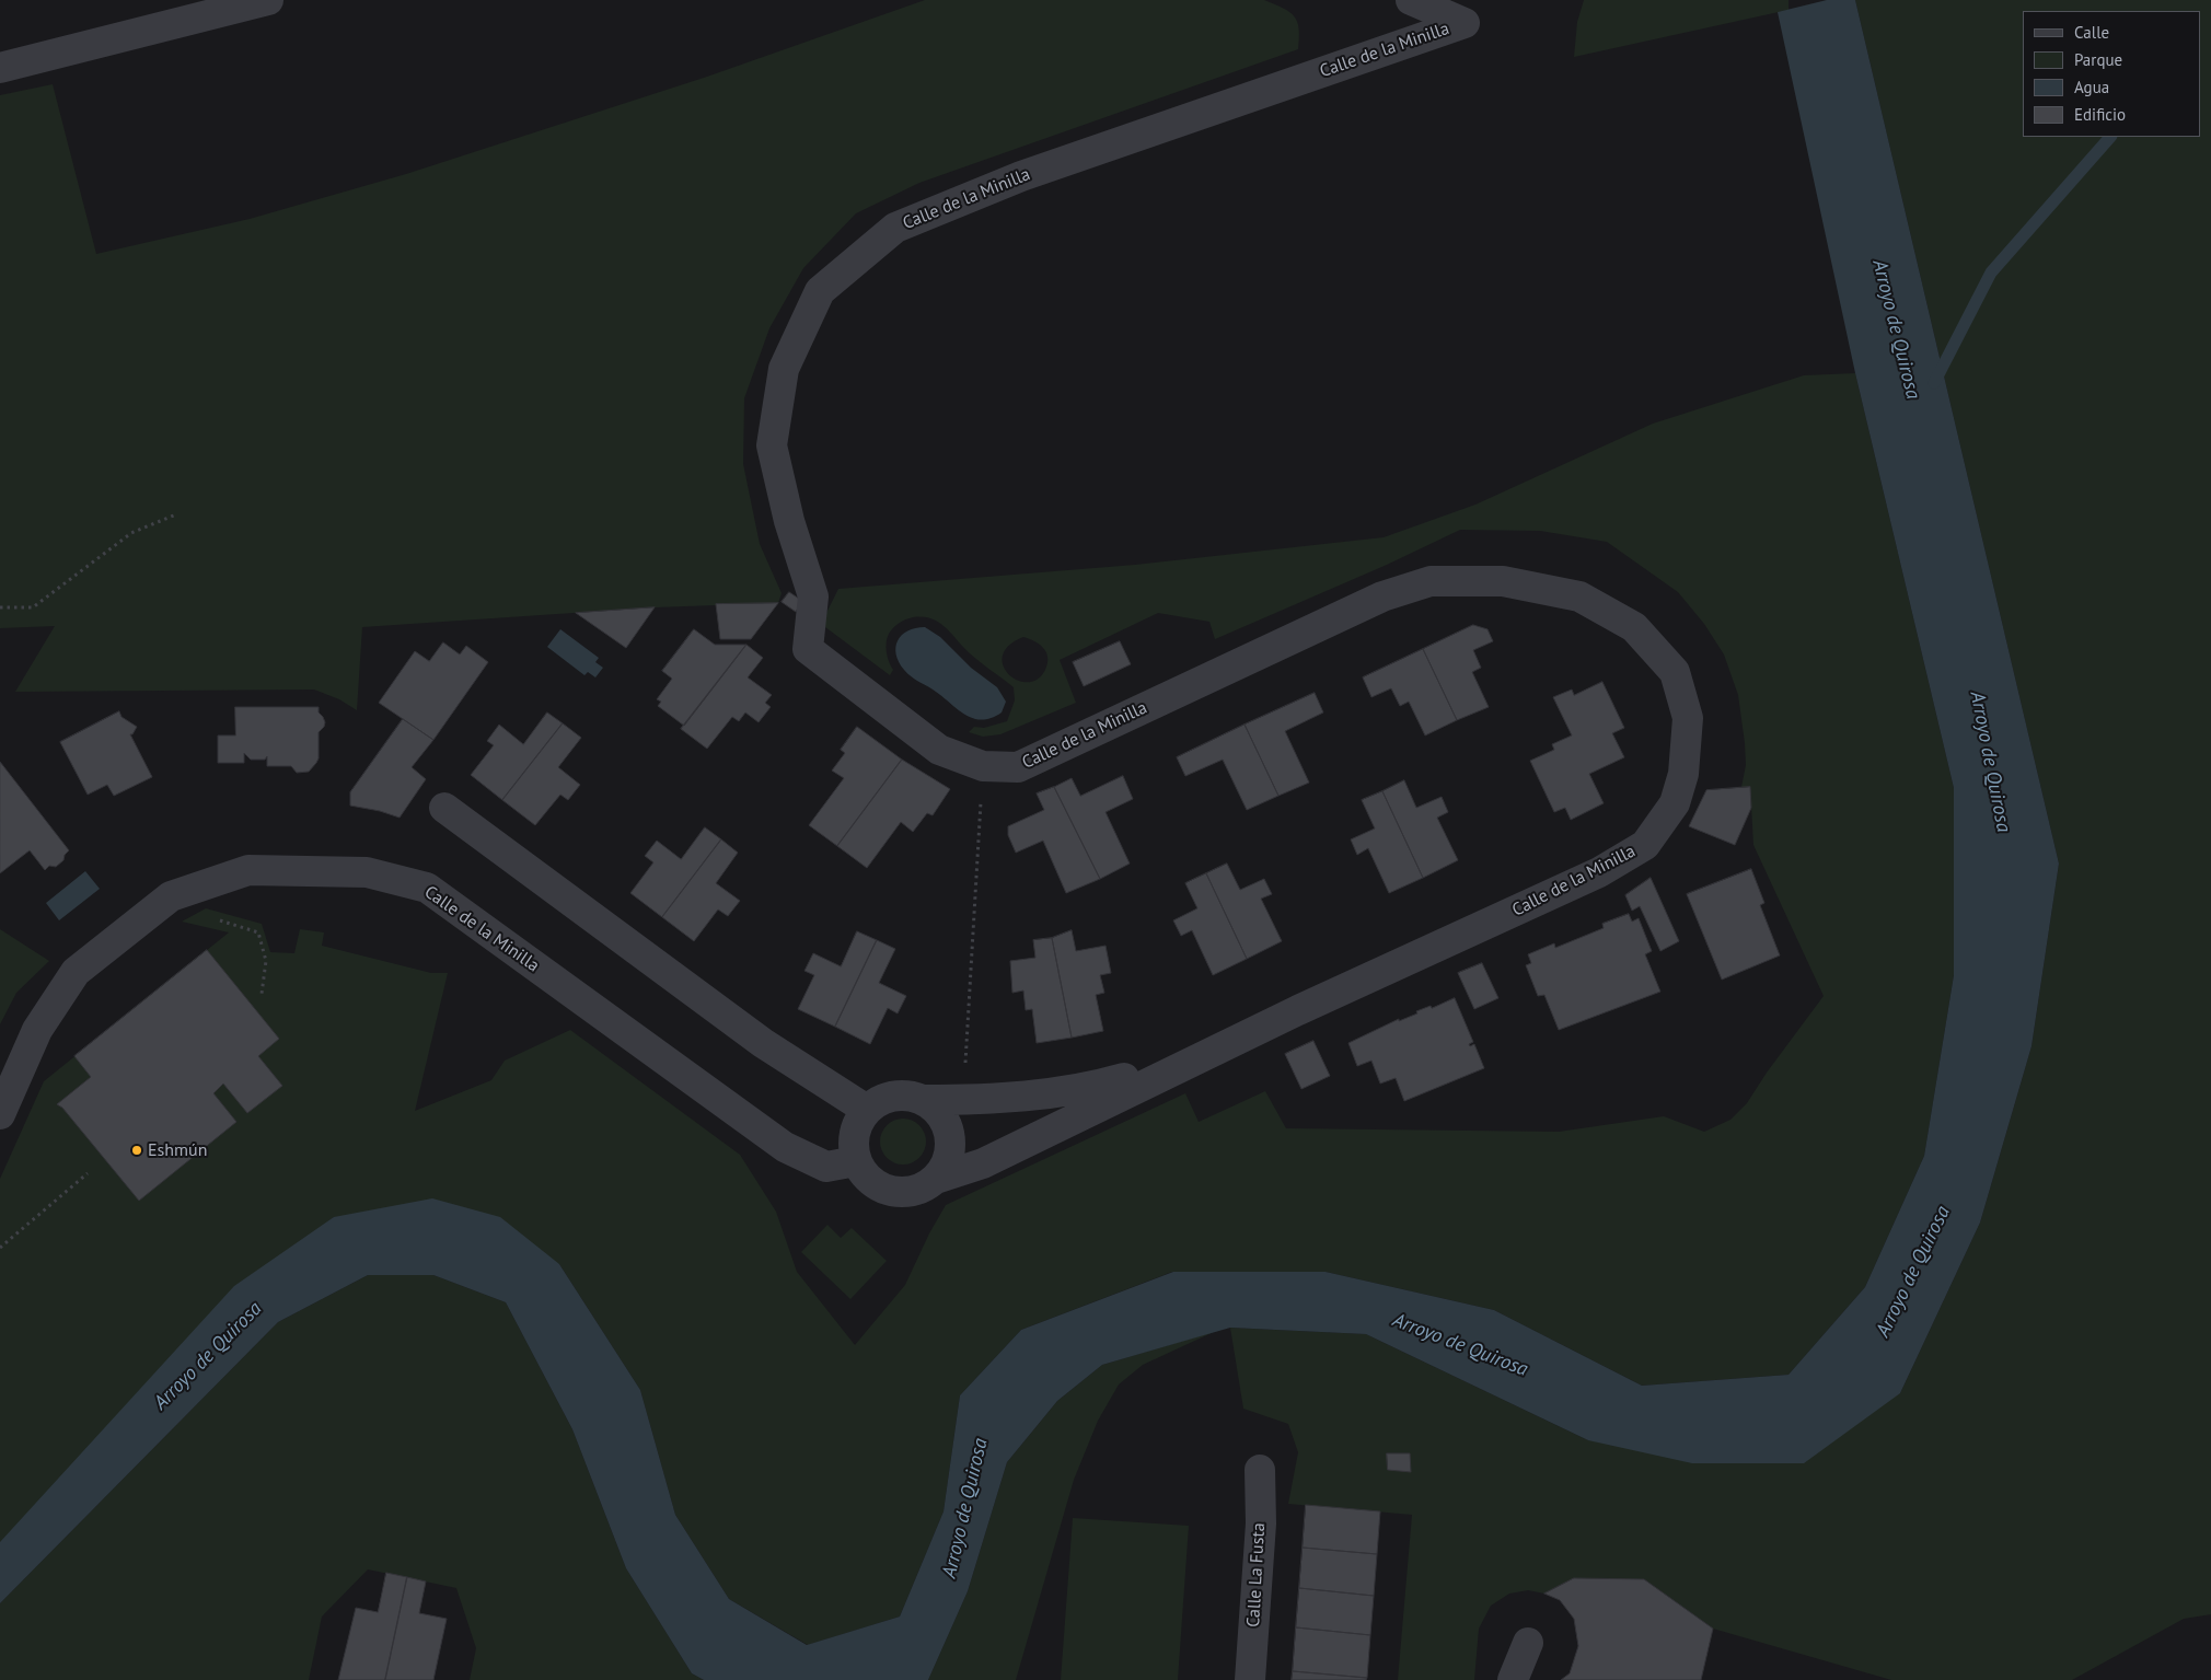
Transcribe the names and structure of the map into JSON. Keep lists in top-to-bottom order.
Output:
{
  "streets": {
    "street": ["Calle de la Minilla", "Calle La Fusta"]
  },
  "water": ["Arroyo de Quirosa"],
  "places": ["Eshmún"],
  "legend": [
    "Calle",
    "Parque",
    "Agua",
    "Edificio"
  ]
}
